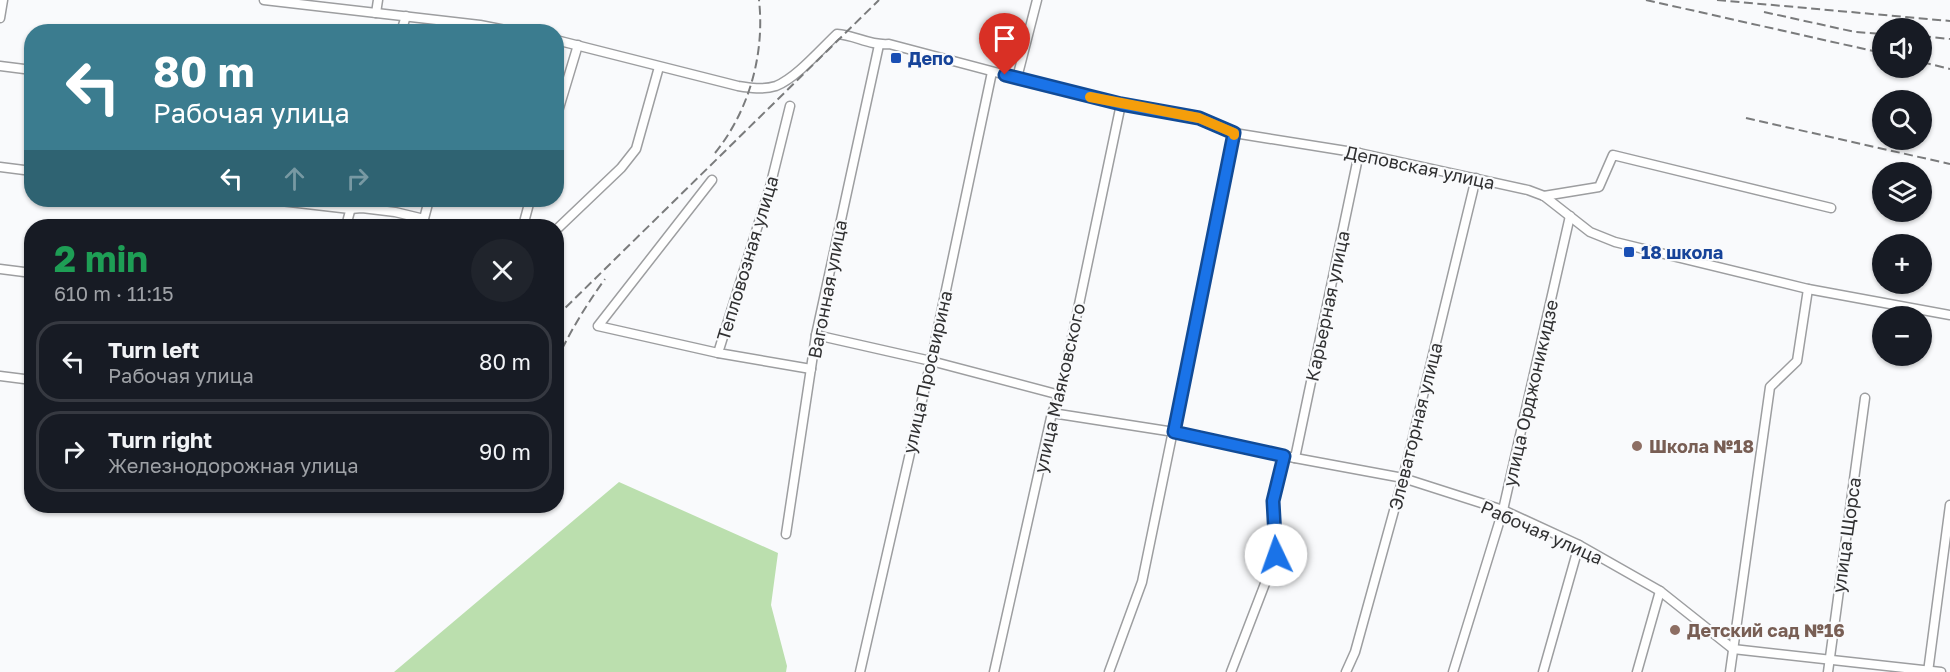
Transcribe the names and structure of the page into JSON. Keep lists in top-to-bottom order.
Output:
{
  "streets": {
    "street": [
      "Деповская улица",
      "Тепловозная улица",
      "Вагонная улица",
      "Карьерная улица",
      "улица Просвирина",
      "улица Маяковского",
      "улица Орджоникидзе",
      "Элеваторная улица",
      "Рабочая улица",
      "улица Щорса"
    ]
  },
  "crossings": [
    ["Деповская улица", "Вагонная улица"],
    ["Деповская улица", "Карьерная улица"],
    ["Деповская улица", "улица Просвирина"],
    ["Деповская улица", "улица Маяковского"],
    ["Деповская улица", "улица Орджоникидзе"],
    ["Деповская улица", "Элеваторная улица"],
    ["Тепловозная улица", "Вагонная улица"],
    ["Карьерная улица", "Рабочая улица"],
    ["улица Маяковского", "Рабочая улица"],
    ["улица Орджоникидзе", "Рабочая улица"],
    ["Элеваторная улица", "Рабочая улица"]
  ],
  "places": {
    "transit": ["Депо", "18 школа"],
    "other": ["Школа №18", "Детский сад №16"]
  },
  "page": {
    "map_buttons": ["+", "−"],
    "turn": ["80 m", "Рабочая улица"],
    "heading": ["2 min", "610 m · 11:15"],
    "list": [
      {
        "name": "Turn left",
        "note": "Рабочая улица",
        "value": "80 m"
      },
      {
        "name": "Turn right",
        "note": "Железнодорожная улица",
        "value": "90 m"
      }
    ]
  }
}
